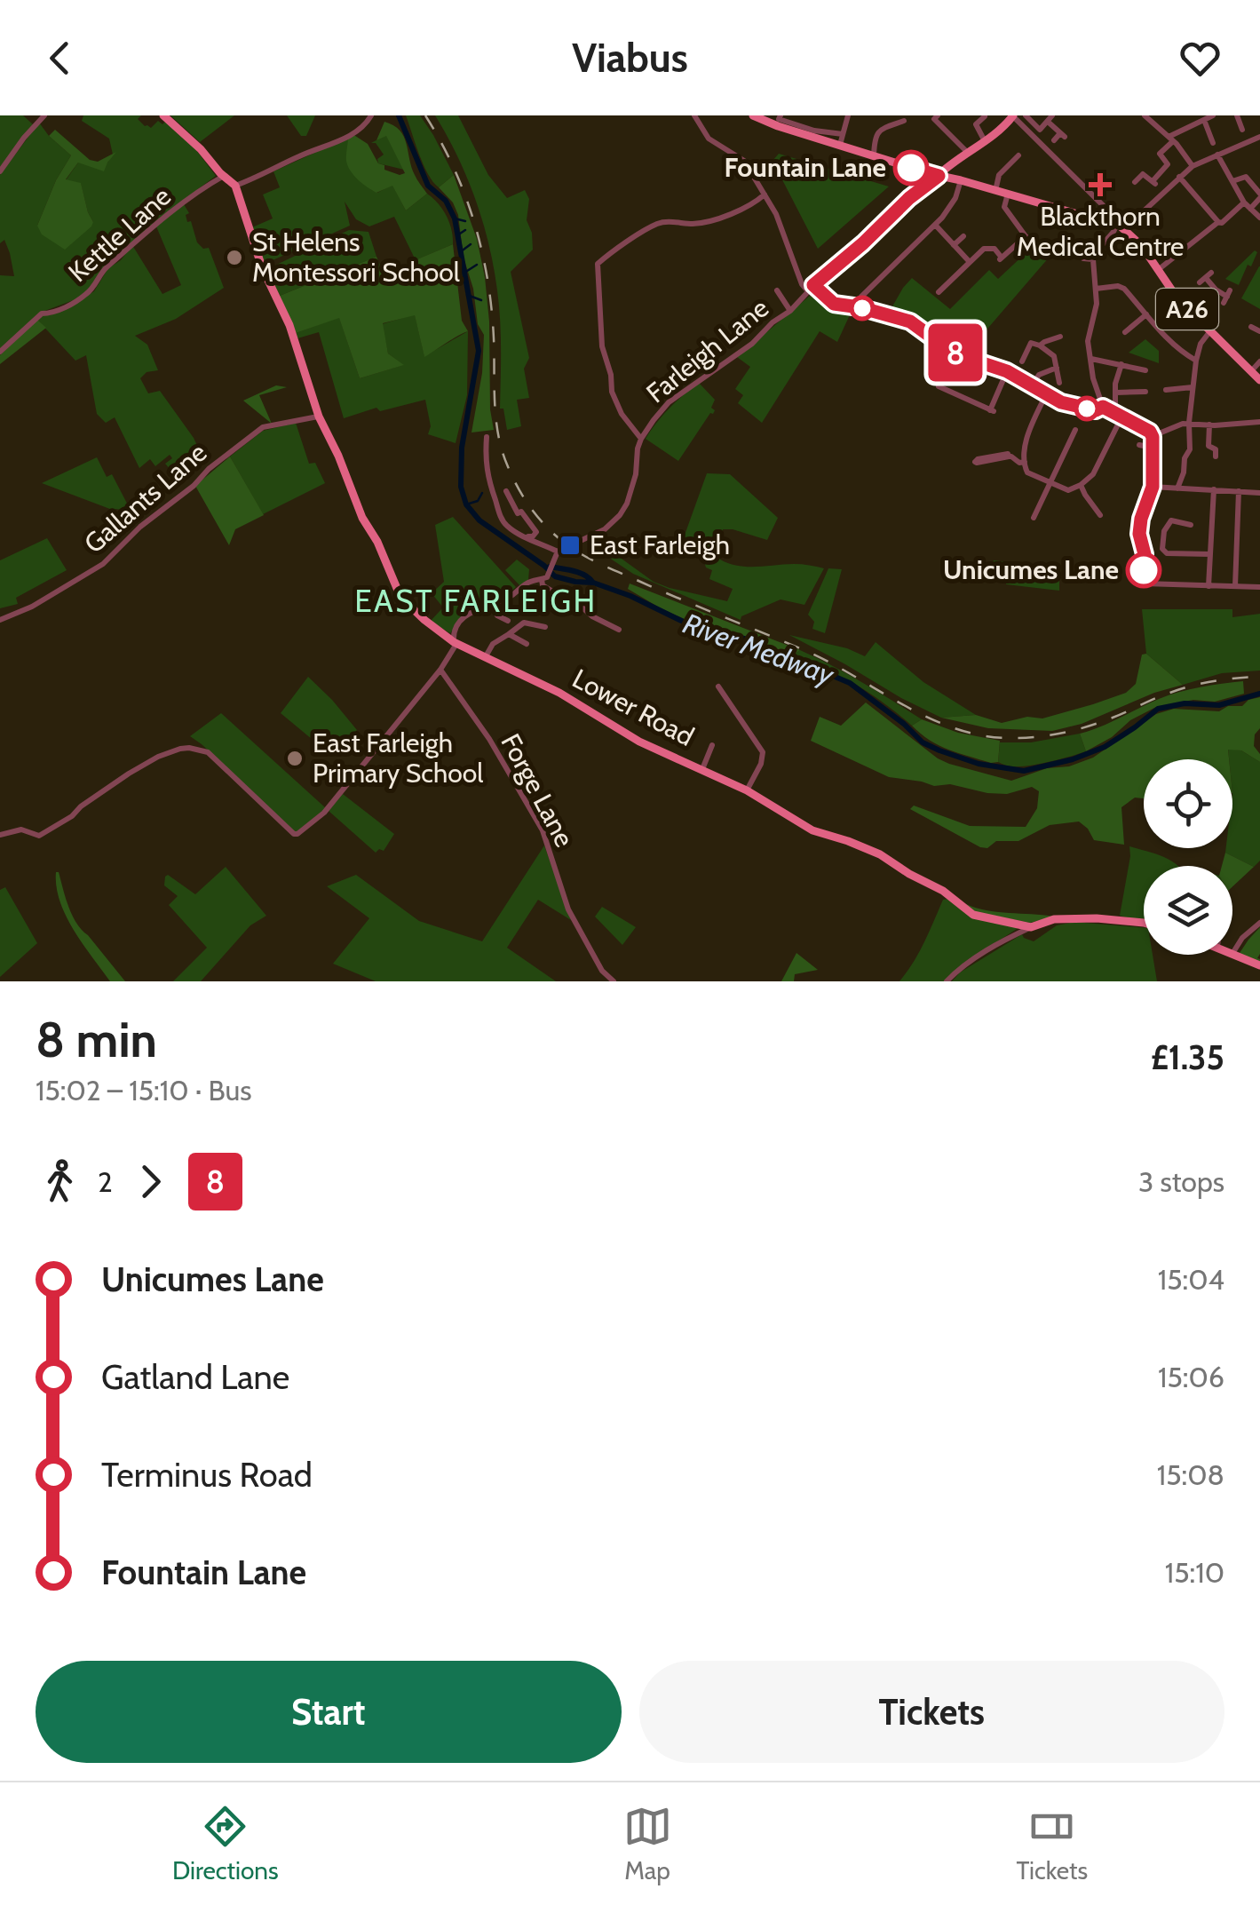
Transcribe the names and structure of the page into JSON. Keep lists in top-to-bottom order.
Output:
{
  "streets": {
    "main road": ["A26", "Lower Road"],
    "street": [
      "Kettle Lane",
      "Farleigh Lane",
      "Gallants Lane",
      "Forge Lane"
    ]
  },
  "crossings": [
    ["Gallants Lane", "Lower Road"]
  ],
  "districts": ["EAST FARLEIGH"],
  "water": ["River Medway"],
  "places": {
    "other": [
      "Fountain Lane",
      "St Helens Montessori School",
      "Unicumes Lane",
      "East Farleigh Primary School"
    ],
    "health": ["Blackthorn Medical Centre"],
    "transit": ["East Farleigh"]
  },
  "lines": ["bus line 8"],
  "page": {
    "header": "Viabus",
    "on_map": "8",
    "heading": ["8 min", "15:02 – 15:10 · Bus", "£1.35"],
    "legs": ["2", "8", "3 stops"],
    "list": [
      {
        "name": "Unicumes Lane",
        "value": "15:04"
      },
      {
        "name": "Gatland Lane",
        "value": "15:06"
      },
      {
        "name": "Terminus Road",
        "value": "15:08"
      },
      {
        "name": "Fountain Lane",
        "value": "15:10"
      }
    ],
    "buttons": ["Start", "Tickets"],
    "tabs": ["Directions", "Map", "Tickets"]
  }
}
